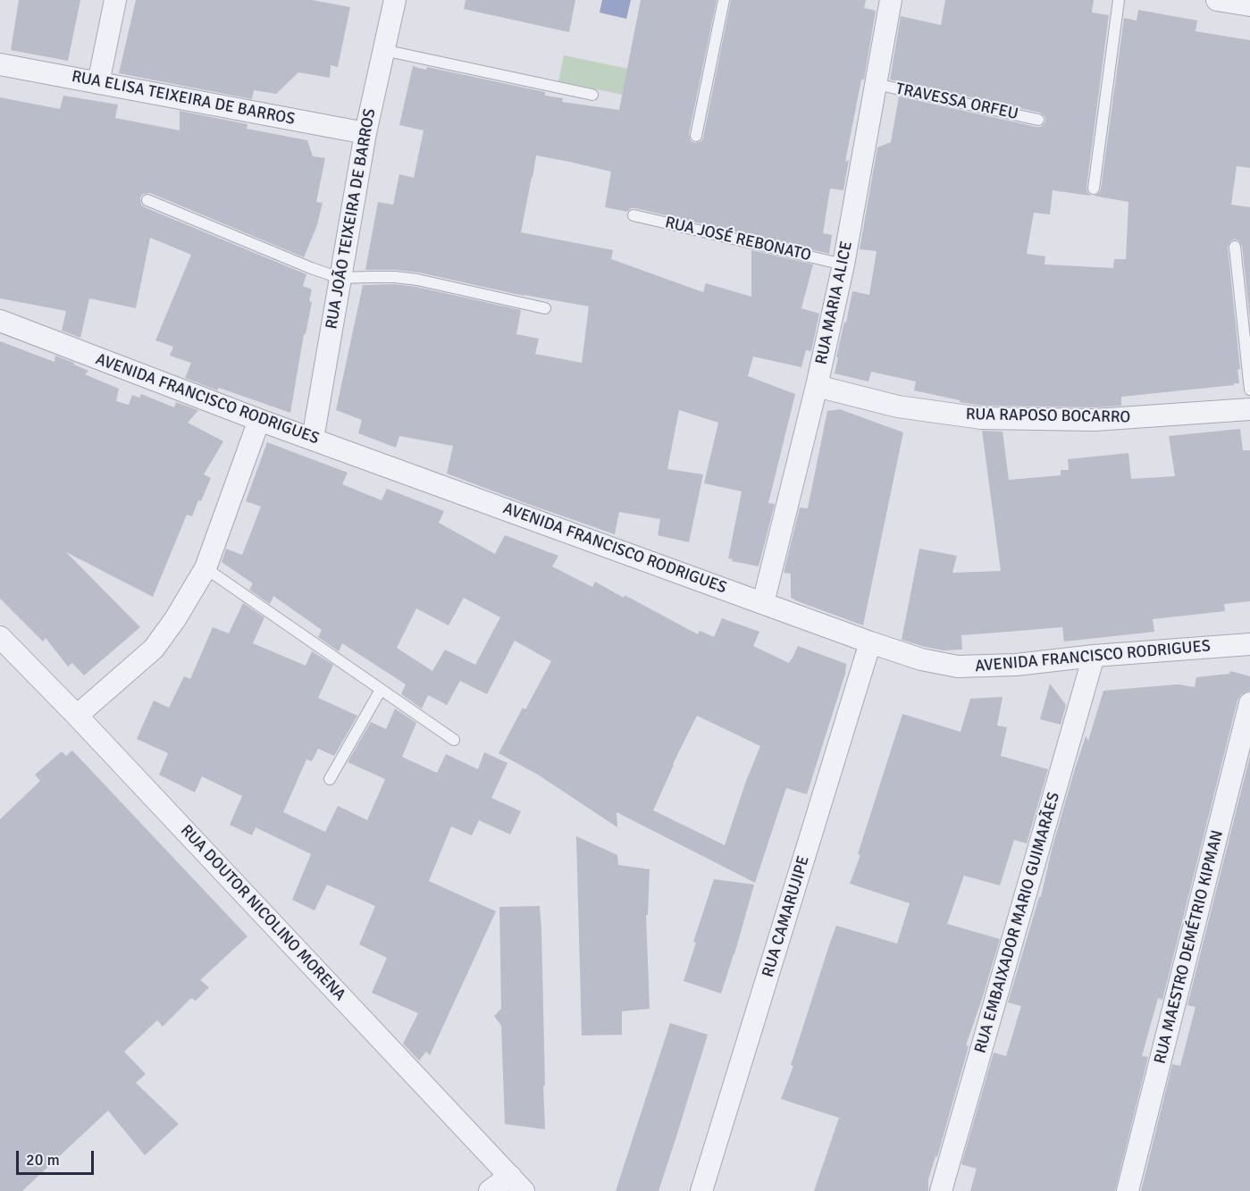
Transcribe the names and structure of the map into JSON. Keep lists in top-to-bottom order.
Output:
{
  "streets": {
    "street": [
      "RUA ELISA TEIXEIRA DE BARROS",
      "RUA JOÃO TEIXEIRA DE BARROS",
      "RUA MARIA ALICE",
      "AVENIDA FRANCISCO RODRIGUES",
      "RUA RAPOSO BOCARRO",
      "RUA DOUTOR NICOLINO MORENA",
      "RUA CAMARUJIPE",
      "RUA EMBAIXADOR MARIO GUIMARÃES",
      "RUA MAESTRO DEMÉTRIO KIPMAN"
    ],
    "lane": ["TRAVESSA ORFEU", "RUA JOSÉ REBONATO"]
  },
  "crossings": [
    ["RUA ELISA TEIXEIRA DE BARROS", "RUA JOÃO TEIXEIRA DE BARROS"],
    ["TRAVESSA ORFEU", "RUA MARIA ALICE"],
    ["RUA JOÃO TEIXEIRA DE BARROS", "AVENIDA FRANCISCO RODRIGUES"],
    ["RUA JOSÉ REBONATO", "RUA MARIA ALICE"],
    ["RUA MARIA ALICE", "AVENIDA FRANCISCO RODRIGUES"],
    ["RUA MARIA ALICE", "RUA RAPOSO BOCARRO"],
    ["AVENIDA FRANCISCO RODRIGUES", "RUA CAMARUJIPE"],
    ["AVENIDA FRANCISCO RODRIGUES", "RUA EMBAIXADOR MARIO GUIMARÃES"]
  ],
  "scale_bar": "20 m"
}
